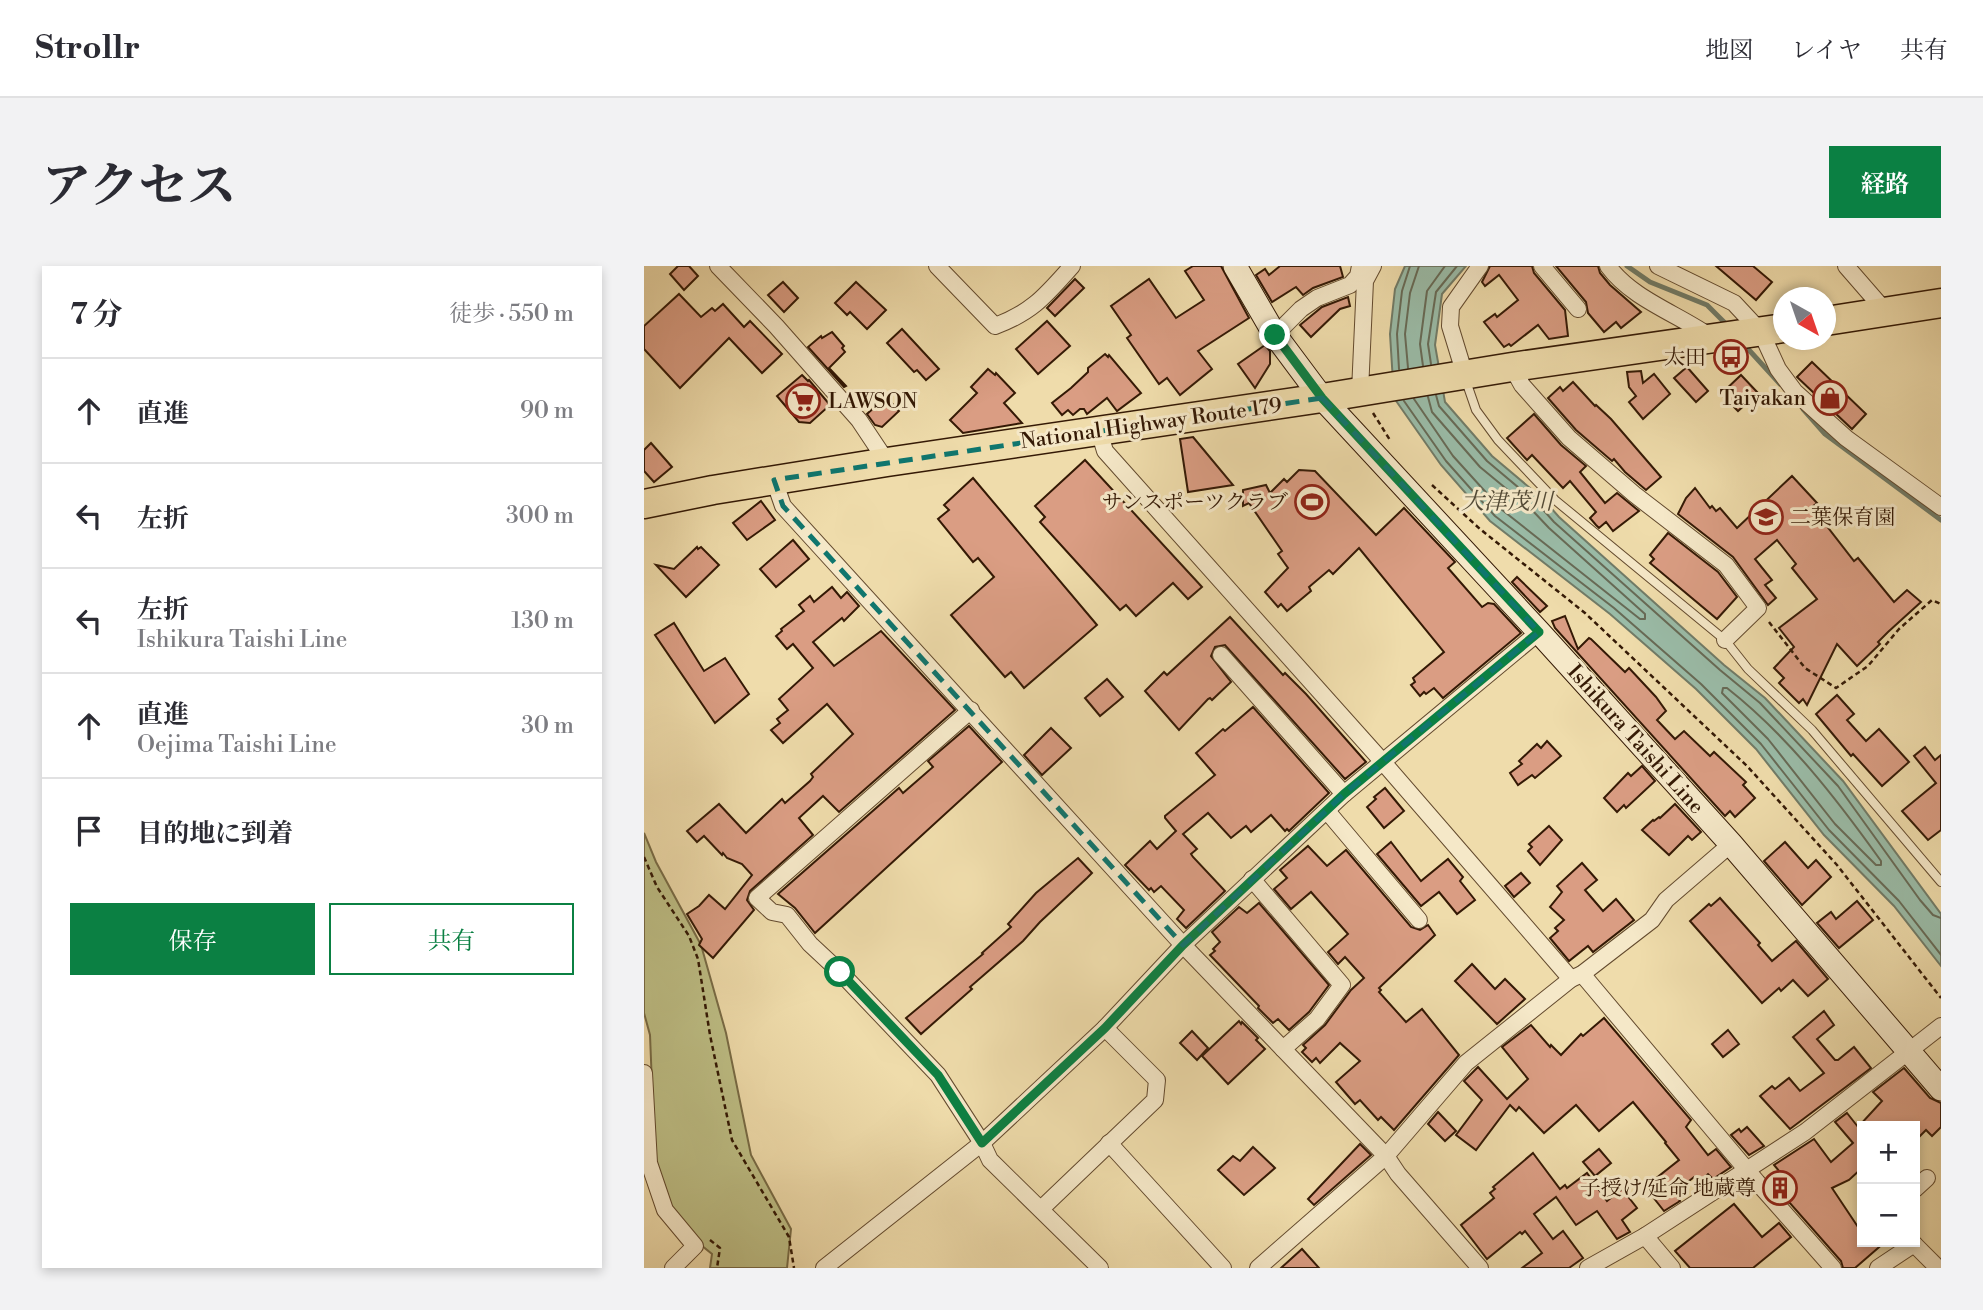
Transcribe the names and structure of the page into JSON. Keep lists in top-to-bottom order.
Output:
{
  "streets": {
    "highway": ["National Highway Route 179"],
    "main road": ["Ishikura Taishi Line"]
  },
  "crossings": [
    ["National Highway Route 179", "Ishikura Taishi Line"]
  ],
  "water": ["大津茂川"],
  "places": {
    "bus stop": ["太田"],
    "shop": ["Taiyakan"],
    "supermarket": ["LAWSON"],
    "sports": ["サンスポーツクラブ"],
    "school or university": ["二葉保育園"],
    "building": ["子授け/延命 地蔵尊"]
  },
  "north": "bottom right",
  "page": {
    "header": "Strollr",
    "nav": ["地図", "レイヤ", "共有"],
    "title": "アクセス",
    "buttons": [
      "経路",
      ["保存", "共有"]
    ],
    "heading": ["7 分", "徒歩 · 550 m"],
    "list": [
      ["直進", "90 m"],
      ["左折", "300 m"],
      ["左折", "Ishikura Taishi Line", "130 m"],
      ["直進", "Oejima Taishi Line", "30 m"],
      "目的地に到着"
    ],
    "map_buttons": ["+", "−"]
  }
}
